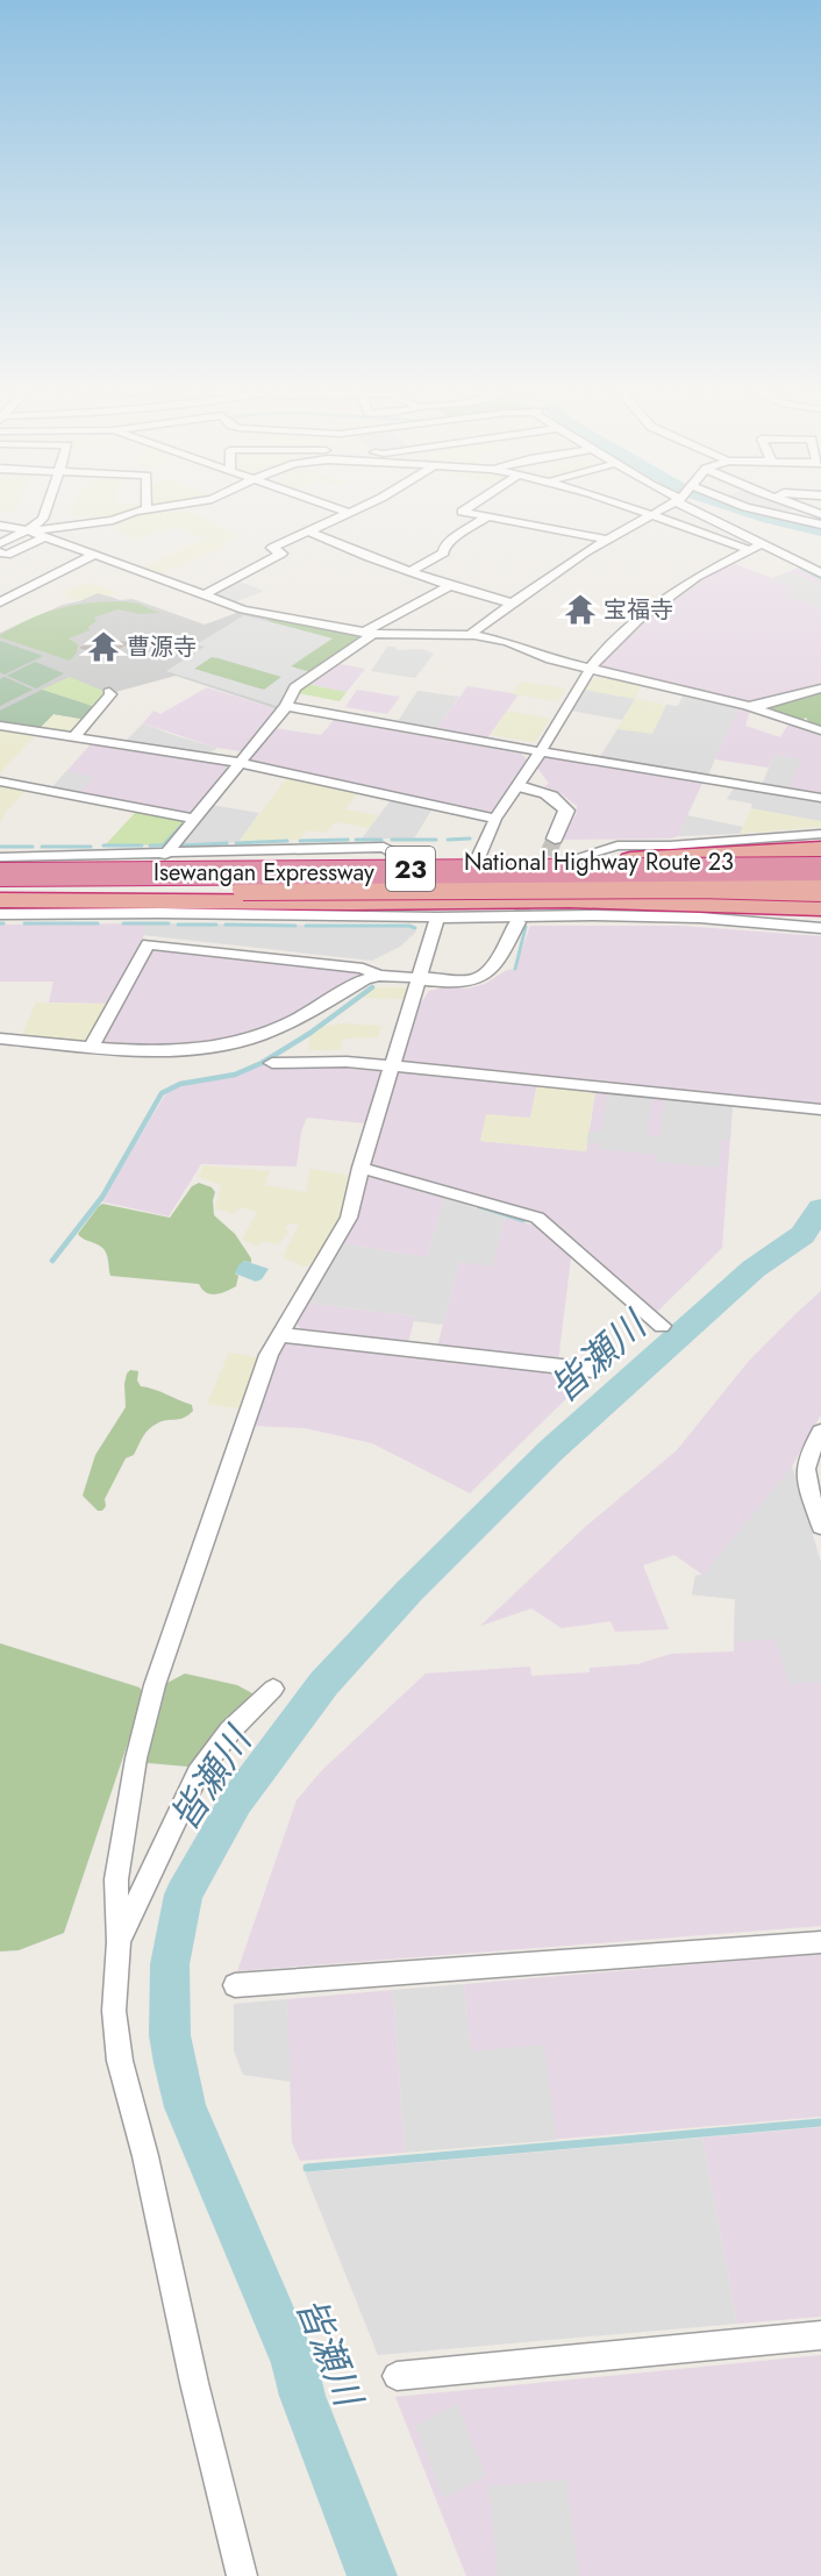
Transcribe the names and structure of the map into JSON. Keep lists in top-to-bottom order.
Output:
{
  "streets": {
    "highway": ["National Highway Route 23", "23", "Isewangan Expressway"]
  },
  "crossings": [
    ["National Highway Route 23", "23"],
    ["National Highway Route 23", "Isewangan Expressway"]
  ],
  "water": ["皆瀬川"],
  "places": {
    "temple": ["宝福寺", "曹源寺"]
  }
}
